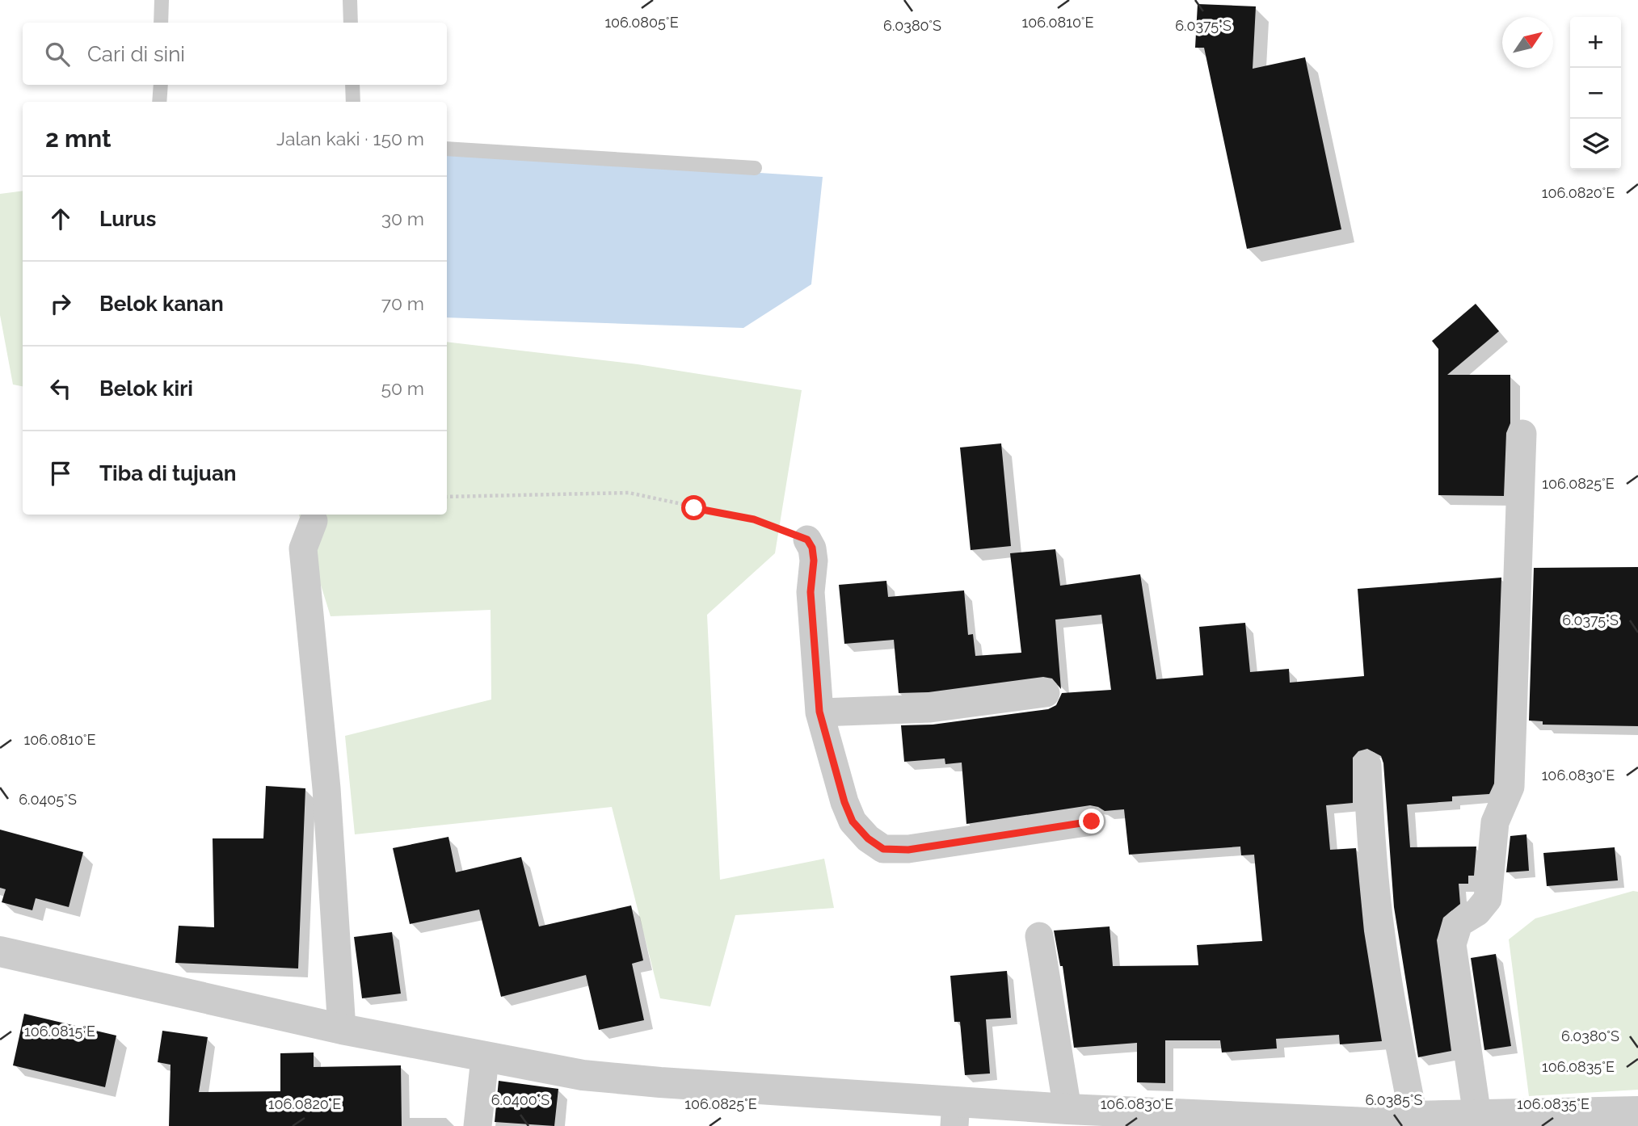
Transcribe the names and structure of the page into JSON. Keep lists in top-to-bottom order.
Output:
{
  "north": "top right",
  "page": {
    "map_buttons": ["+", "−"],
    "search": "Cari di sini",
    "heading": ["2 mnt", "Jalan kaki · 150 m"],
    "list": [
      ["Lurus", "30 m"],
      ["Belok kanan", "70 m"],
      ["Belok kiri", "50 m"],
      "Tiba di tujuan"
    ]
  },
  "coordinates": [
    "106.0810°E",
    "106.0805°E",
    "6.0380°S",
    "6.0375°S",
    "106.0820°E",
    "106.0825°E",
    "106.0830°E",
    "6.0405°S",
    "106.0815°E",
    "106.0835°E",
    "6.0400°S",
    "6.0385°S"
  ]
}
